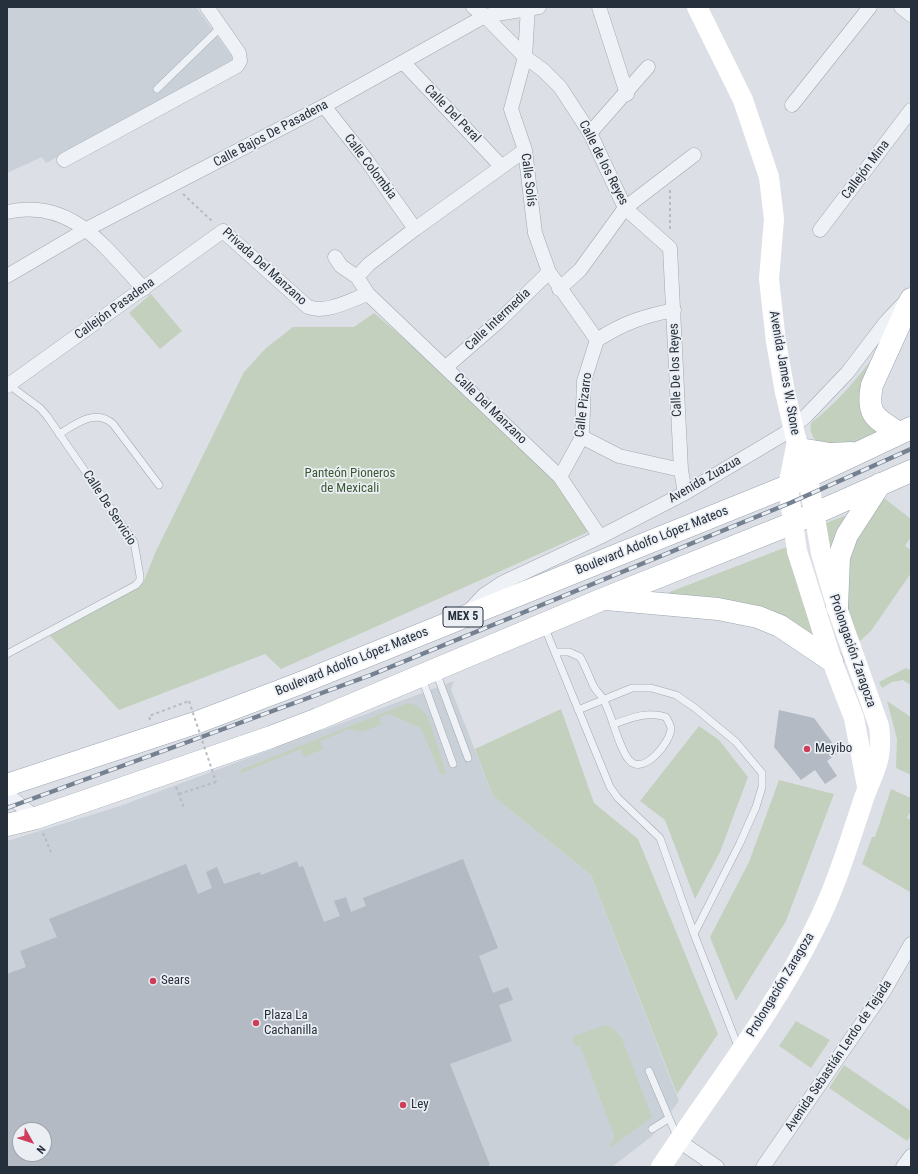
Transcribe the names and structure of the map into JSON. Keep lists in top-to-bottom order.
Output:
{
  "streets": {
    "main road": [
      "Avenida James W. Stone",
      "Boulevard Adolfo López Mateos",
      "MEX 5",
      "Prolongación Zaragoza"
    ],
    "street": [
      "Calle Del Peral",
      "Calle Bajos De Pasadena",
      "Calle de los Reyes",
      "Calle Colombia",
      "Callejón Mina",
      "Calle Solís",
      "Privada Del Manzano",
      "Callejón Pasadena",
      "Calle Intermedia",
      "Calle De los Reyes",
      "Calle Pizarro",
      "Calle Del Manzano",
      "Avenida Zuazua",
      "Avenida Sebastián Lerdo de Tejada"
    ],
    "lane": ["Calle De Servicio"]
  },
  "crossings": [
    ["Calle Del Peral", "Calle Bajos De Pasadena"],
    ["Calle Bajos De Pasadena", "Calle de los Reyes"],
    ["Calle Bajos De Pasadena", "Calle Colombia"],
    ["Calle Bajos De Pasadena", "Calle Solís"],
    ["Calle Bajos De Pasadena", "Privada Del Manzano"],
    ["Calle de los Reyes", "Calle Solís"],
    ["Calle de los Reyes", "Calle De los Reyes"],
    ["Calle Solís", "Calle Intermedia"],
    ["Calle Solís", "Calle Pizarro"],
    ["Privada Del Manzano", "Callejón Pasadena"],
    ["Privada Del Manzano", "Calle Del Manzano"],
    ["Callejón Pasadena", "Calle De Servicio"],
    ["Calle Intermedia", "Calle Del Manzano"],
    ["Calle De los Reyes", "Avenida Zuazua"],
    ["Avenida James W. Stone", "Boulevard Adolfo López Mateos"],
    ["Avenida James W. Stone", "Prolongación Zaragoza"],
    ["Calle Pizarro", "Calle Del Manzano"],
    ["Calle Del Manzano", "Avenida Zuazua"],
    ["Avenida Zuazua", "Boulevard Adolfo López Mateos"]
  ],
  "parks": ["Panteón Pioneros de Mexicali"],
  "places": [
    "Meyibo",
    "Sears",
    "Plaza La Cachanilla",
    "Ley"
  ],
  "north": "bottom right"
}
